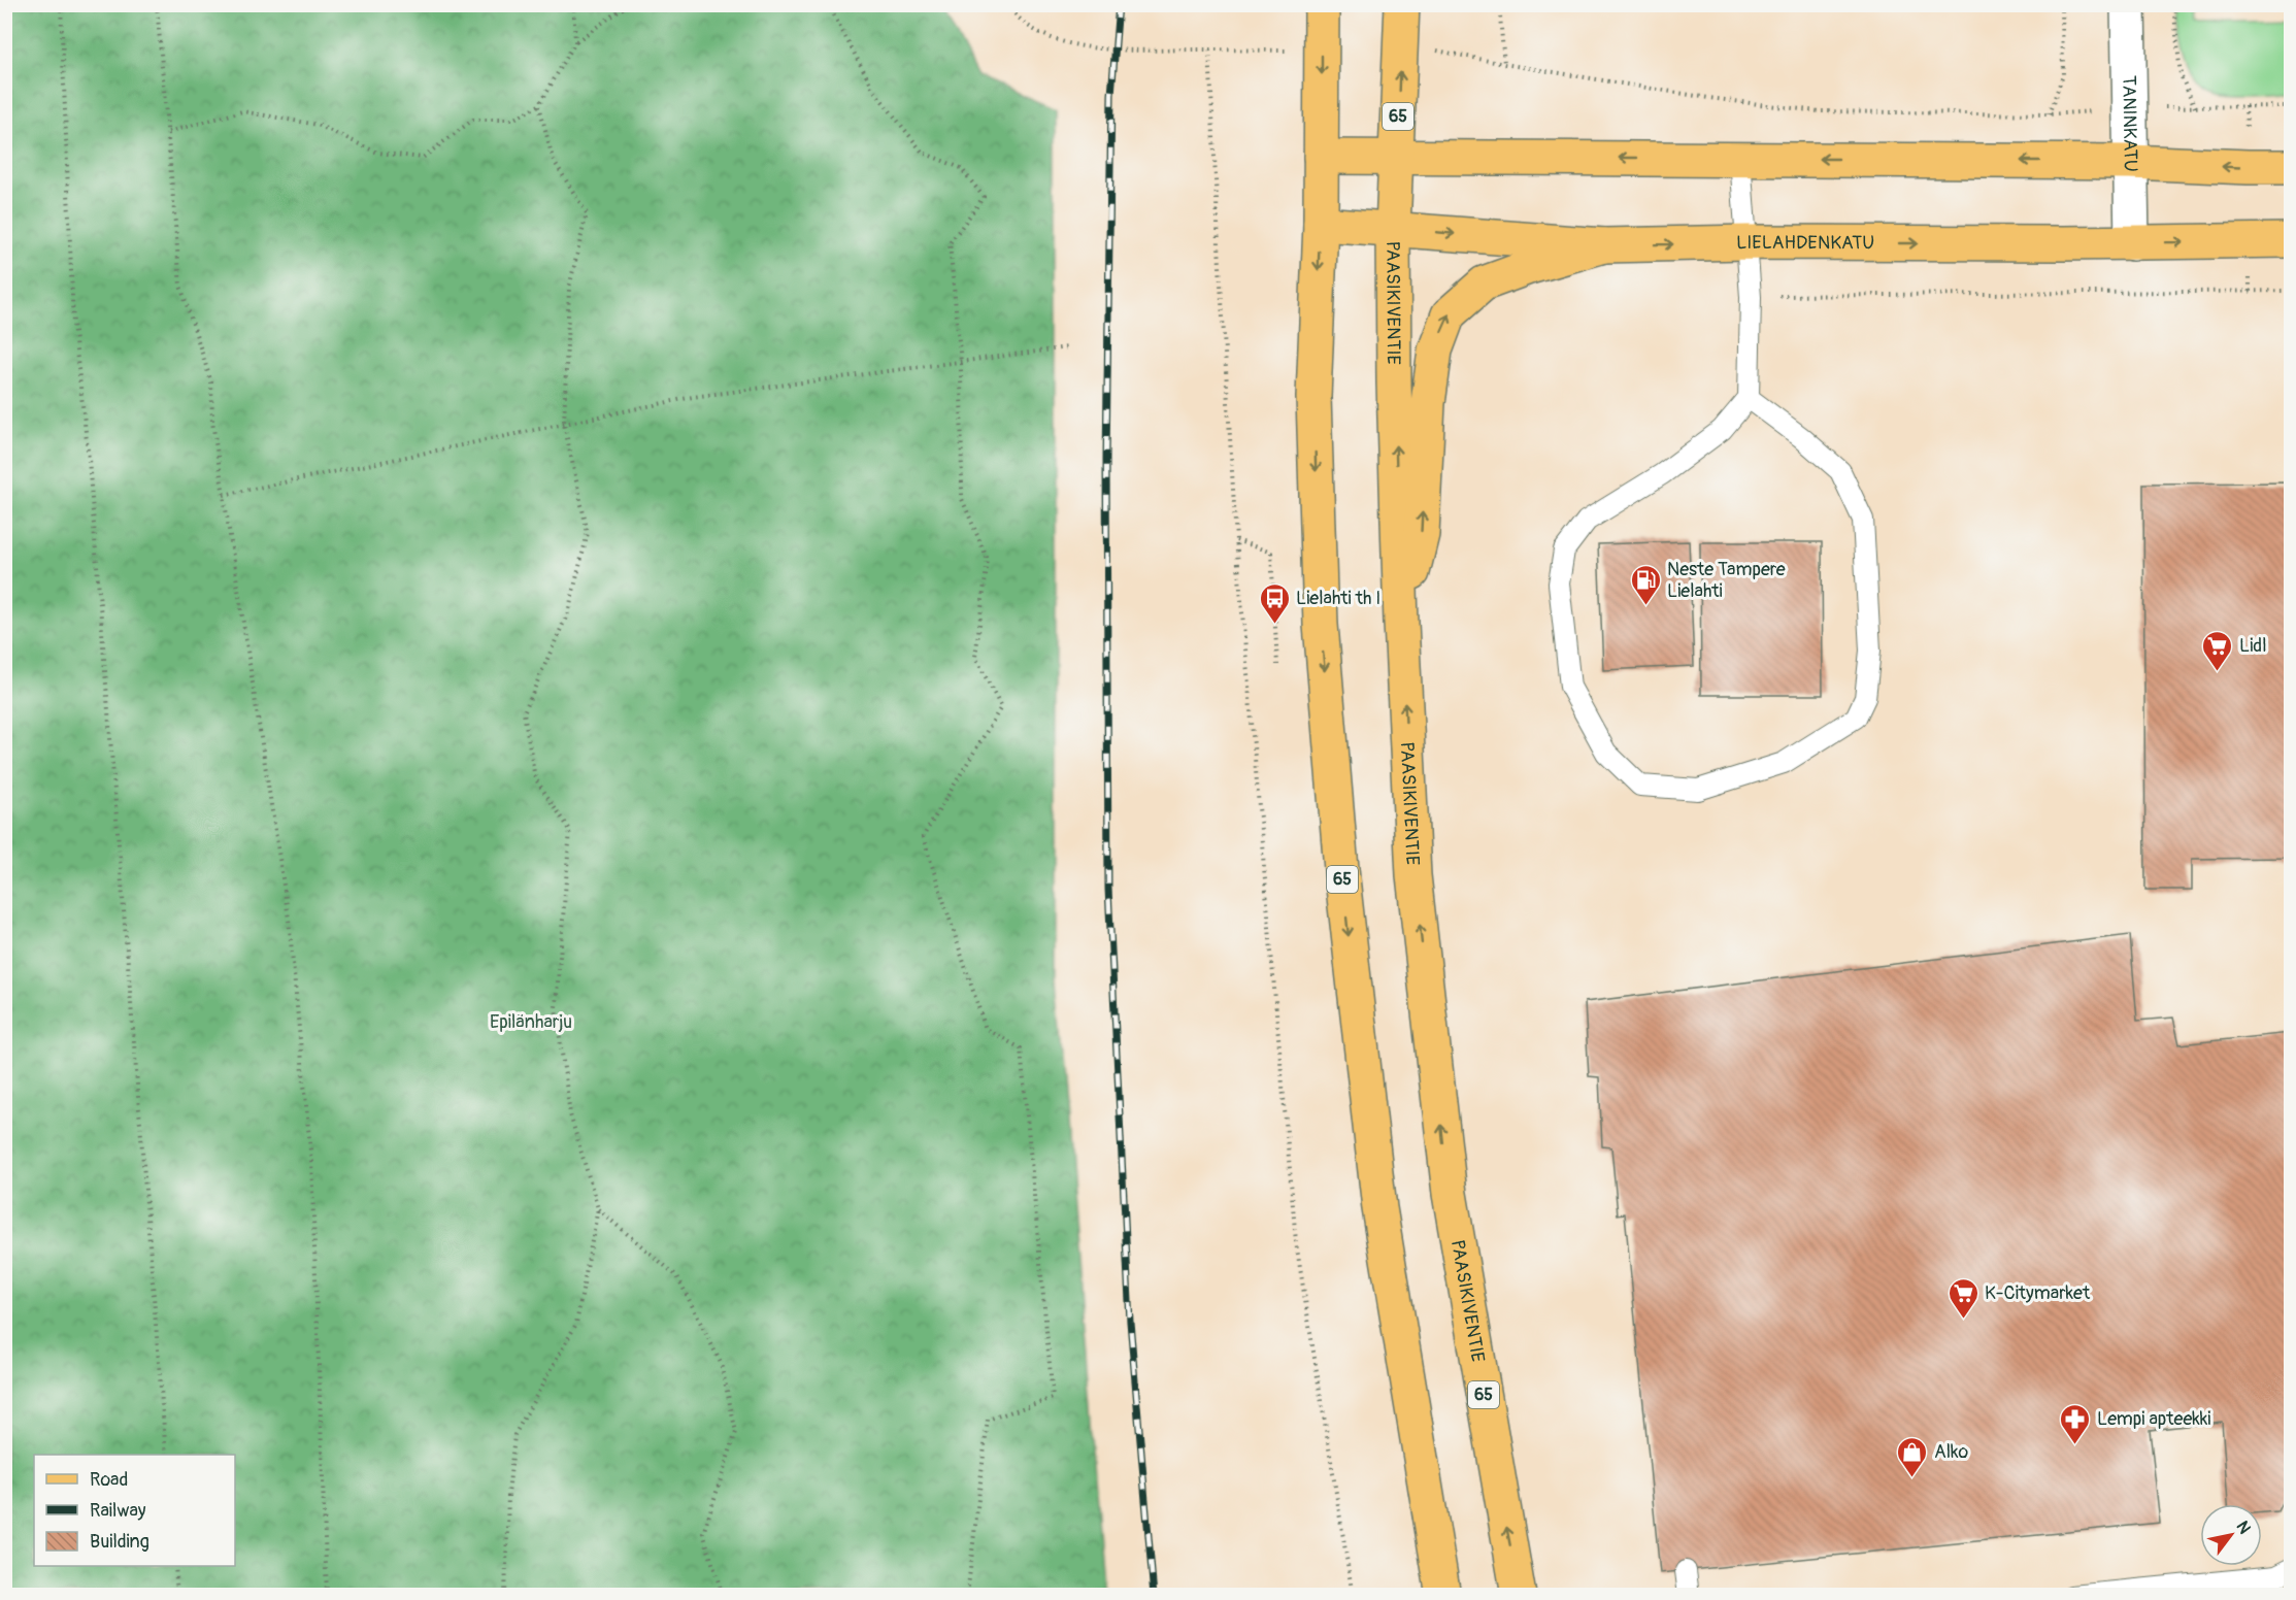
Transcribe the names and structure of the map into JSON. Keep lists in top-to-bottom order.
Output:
{
  "streets": {
    "main road": ["65", "LIELAHDENKATU", "PAASIKIVENTIE"],
    "street": ["TANINKATU"]
  },
  "crossings": [
    ["65", "LIELAHDENKATU"],
    ["TANINKATU", "LIELAHDENKATU"],
    ["LIELAHDENKATU", "PAASIKIVENTIE"]
  ],
  "parks": ["Epilänharju"],
  "places": {
    "fuel station": ["Neste Tampere Lielahti"],
    "bus stop": ["Lielahti th I"],
    "supermarket": ["Lidl", "K-Citymarket"],
    "pharmacy": ["Lempi apteekki"],
    "shop": ["Alko"]
  },
  "legend": ["Road", "Railway", "Building"],
  "north": "top right"
}
